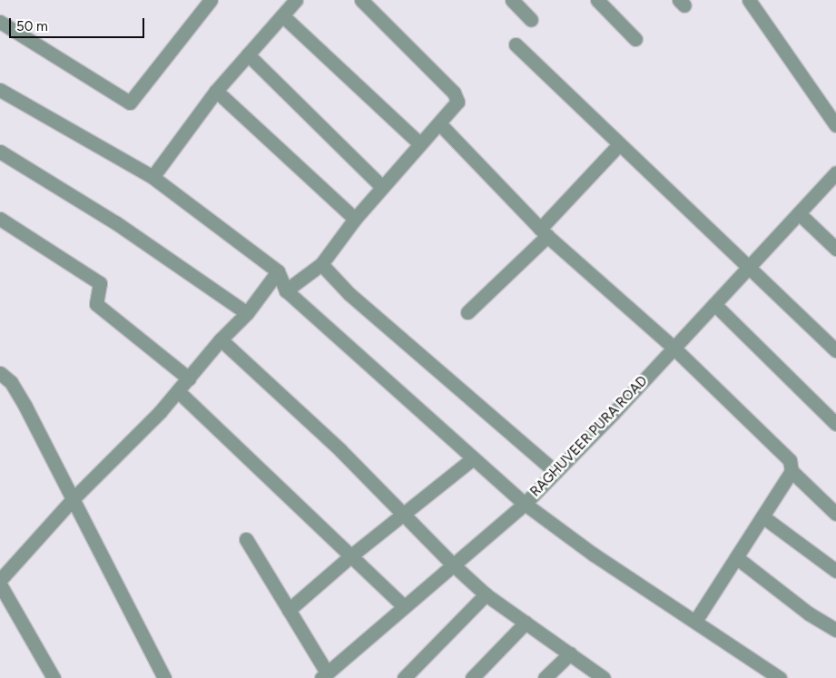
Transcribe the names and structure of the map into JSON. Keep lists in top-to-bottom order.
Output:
{
  "streets": {
    "street": ["RAGHUVEER PURA ROAD"]
  },
  "scale_bar": "50 m"
}
